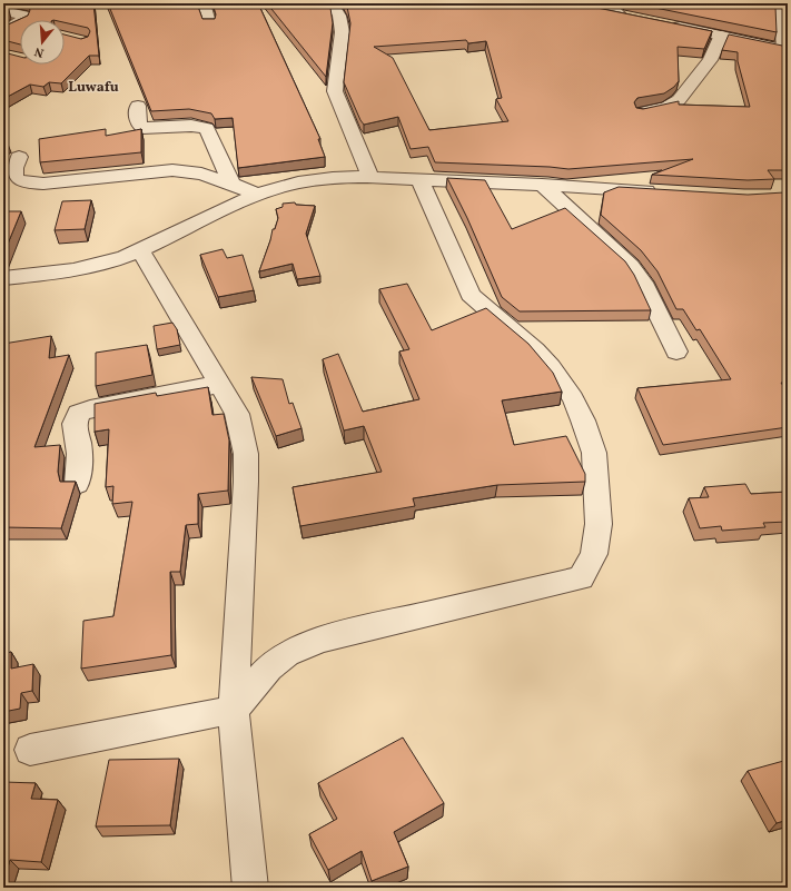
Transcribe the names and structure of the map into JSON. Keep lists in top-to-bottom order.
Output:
{
  "districts": ["Luwafu"],
  "north": "bottom"
}
